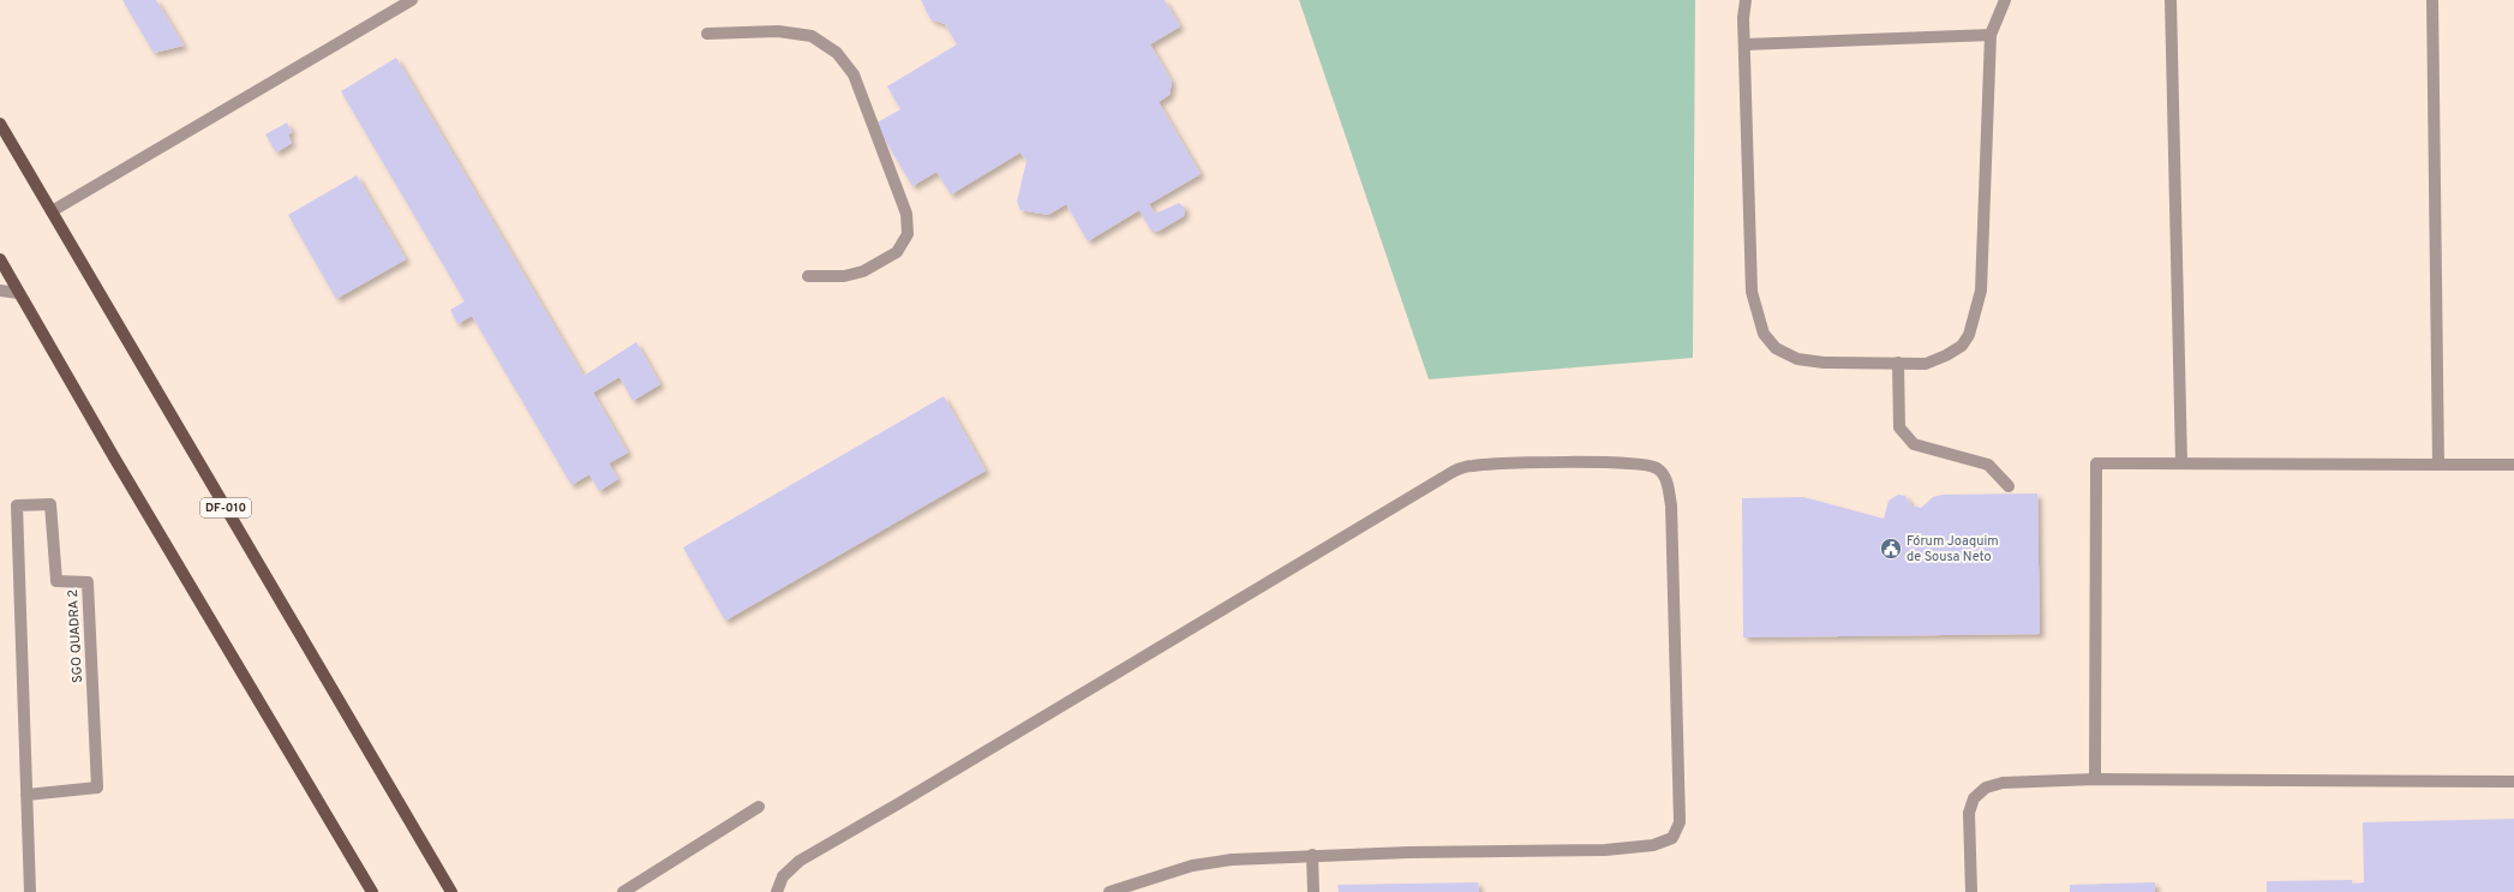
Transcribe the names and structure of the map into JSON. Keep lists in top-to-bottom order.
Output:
{
  "streets": {
    "main road": ["DF-010"],
    "lane": ["SGO QUADRA 2"]
  },
  "places": {
    "public building": ["Fórum Joaquim de Sousa Neto"]
  }
}
